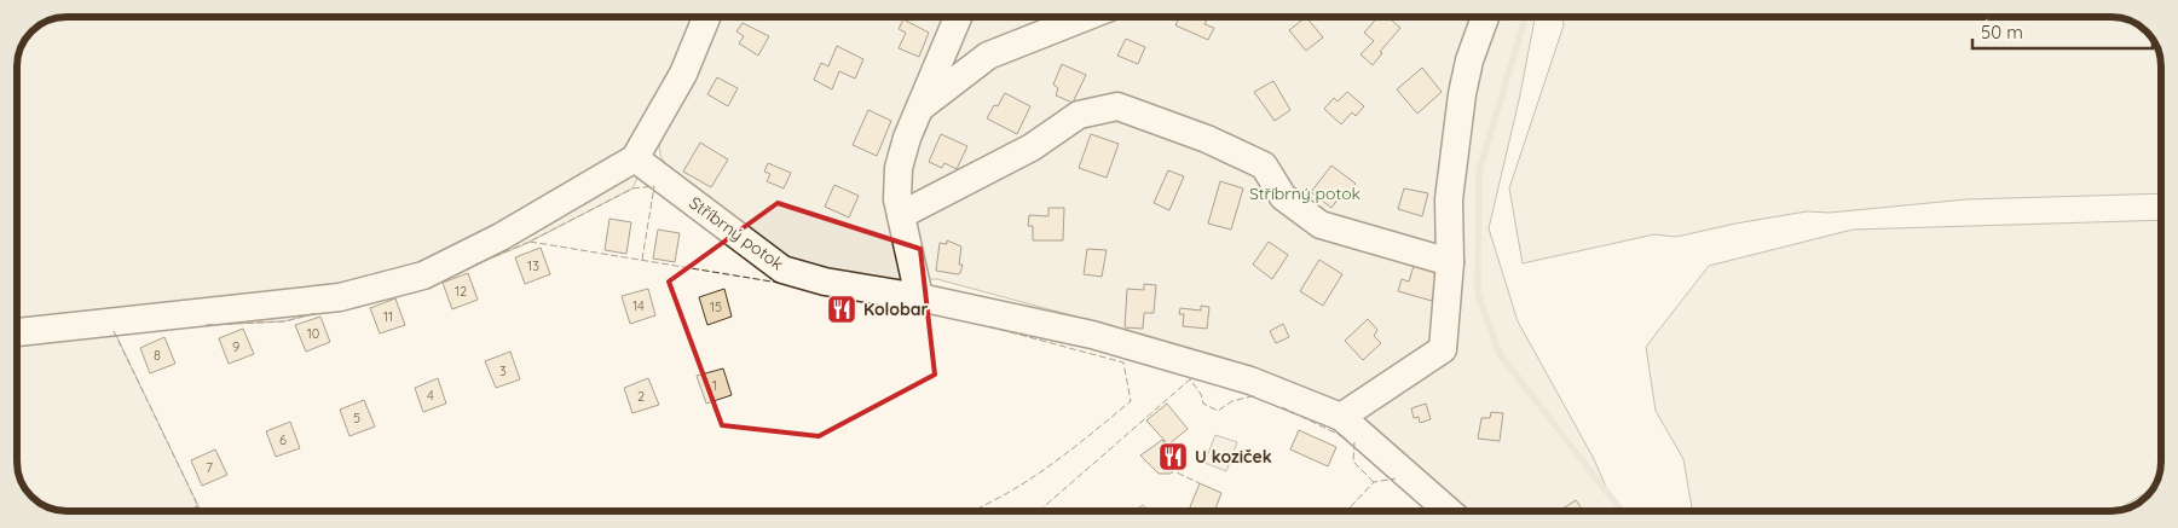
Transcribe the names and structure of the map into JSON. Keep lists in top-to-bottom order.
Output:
{
  "streets": {
    "lane": ["Stříbrný potok"]
  },
  "parks": ["Stříbrný potok"],
  "places": {
    "restaurant": ["Kolobar", "U koziček"]
  },
  "house_numbers": [
    "13",
    "12",
    "14",
    "15",
    "11",
    "10",
    "9",
    "8",
    "3",
    "1",
    "4",
    "2",
    "5",
    "6",
    "7"
  ],
  "scale_bar": "50 m"
}
